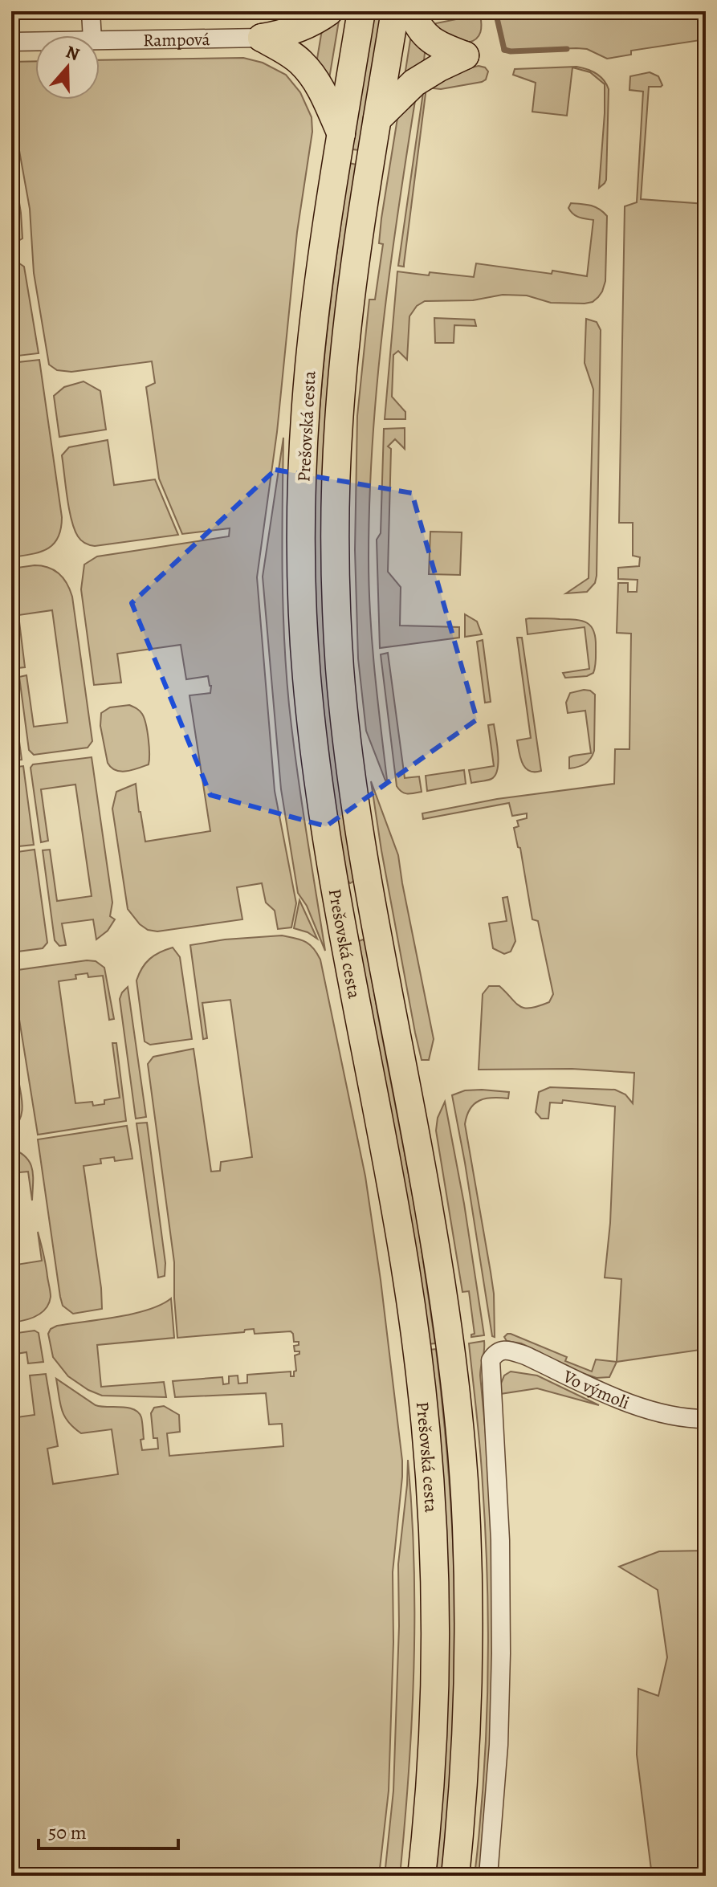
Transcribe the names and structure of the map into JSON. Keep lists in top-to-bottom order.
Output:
{
  "streets": {
    "highway": ["Prešovská cesta"],
    "street": ["Rampová", "Vo výmoli"]
  },
  "scale_bar": "50 m",
  "north": "top"
}
